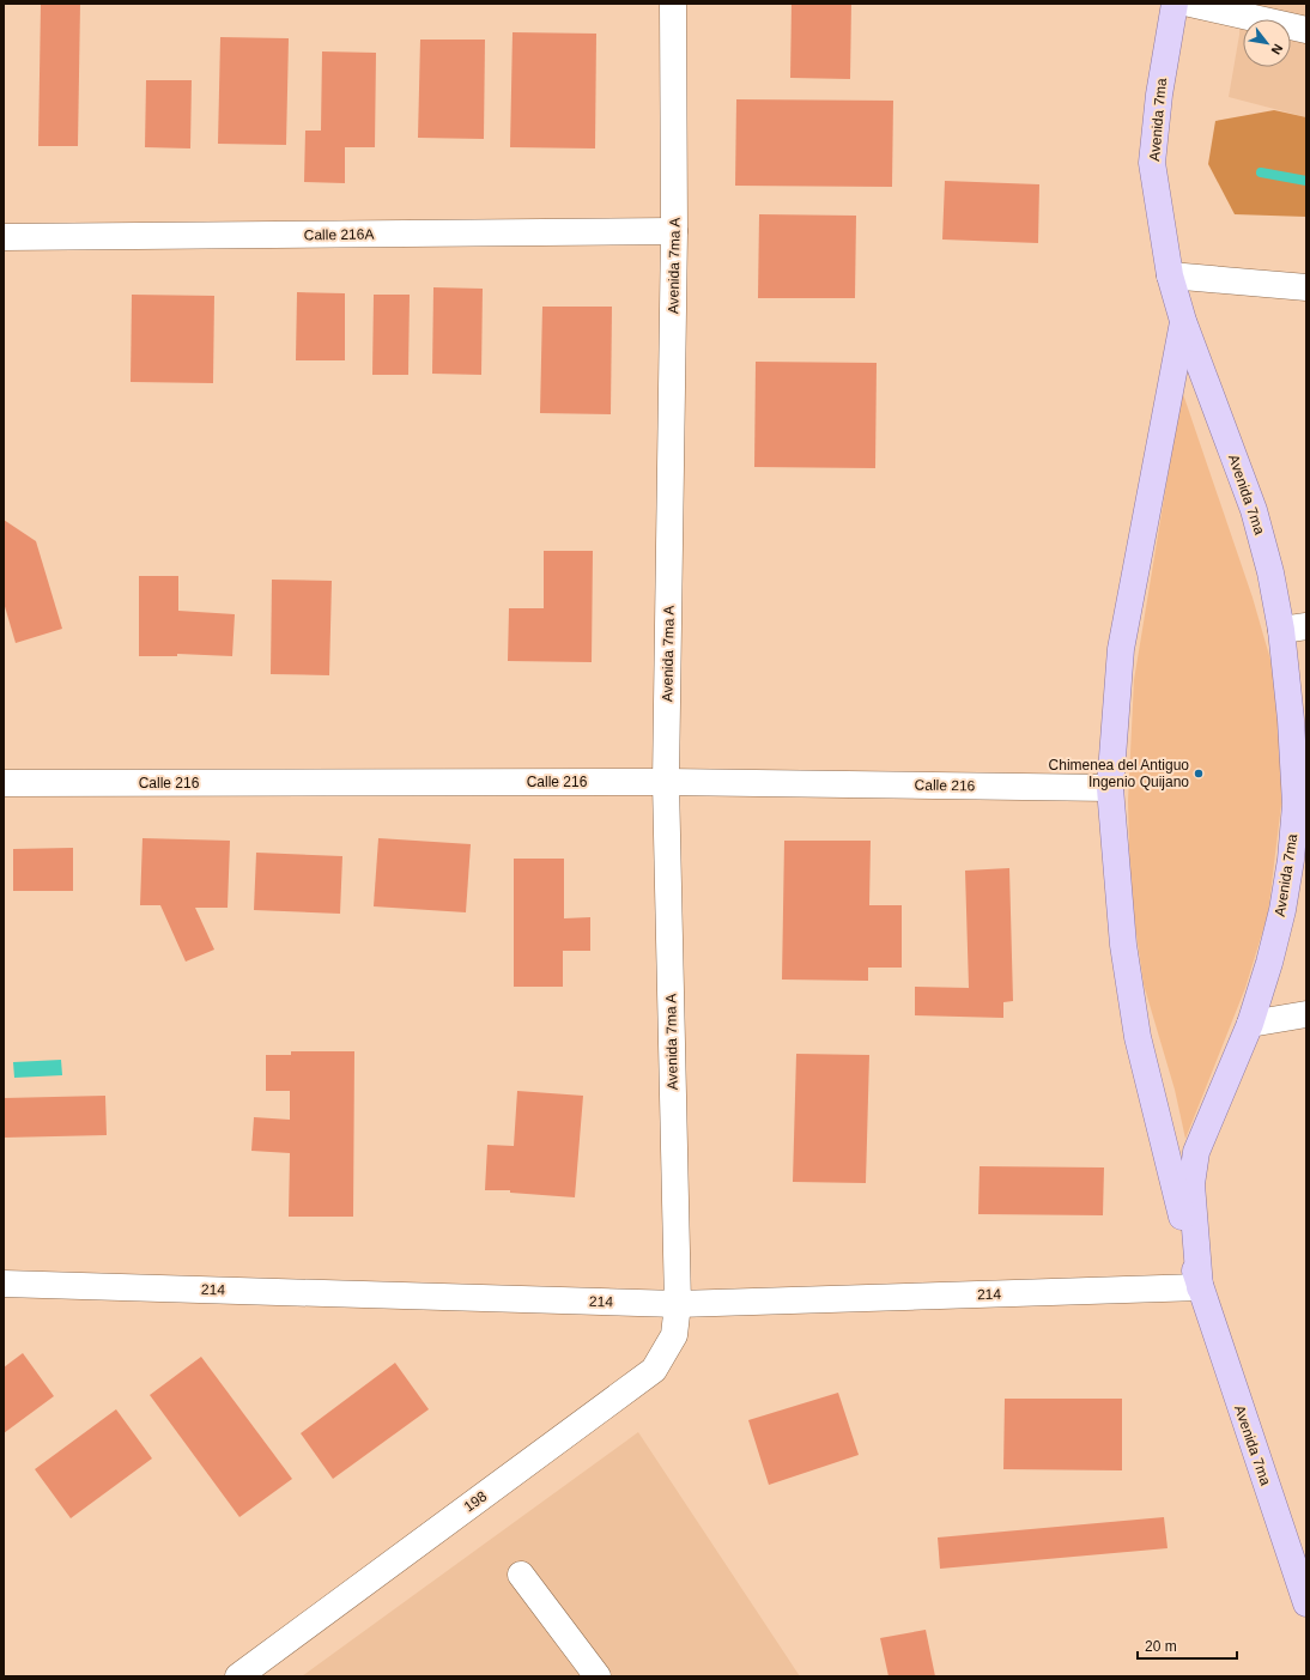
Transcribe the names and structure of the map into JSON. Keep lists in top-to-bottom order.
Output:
{
  "streets": {
    "main road": ["Avenida 7ma"],
    "street": [
      "Calle 216A",
      "Avenida 7ma A",
      "Calle 216",
      "214",
      "198"
    ]
  },
  "crossings": [
    ["Avenida 7ma", "Calle 216"],
    ["Avenida 7ma", "214"],
    ["Calle 216A", "Avenida 7ma A"],
    ["Avenida 7ma A", "Calle 216"],
    ["Avenida 7ma A", "214"],
    ["Avenida 7ma A", "198"],
    ["214", "198"]
  ],
  "places": ["Chimenea del Antiguo Ingenio Quijano"],
  "scale_bar": "20 m",
  "north": "bottom right"
}
